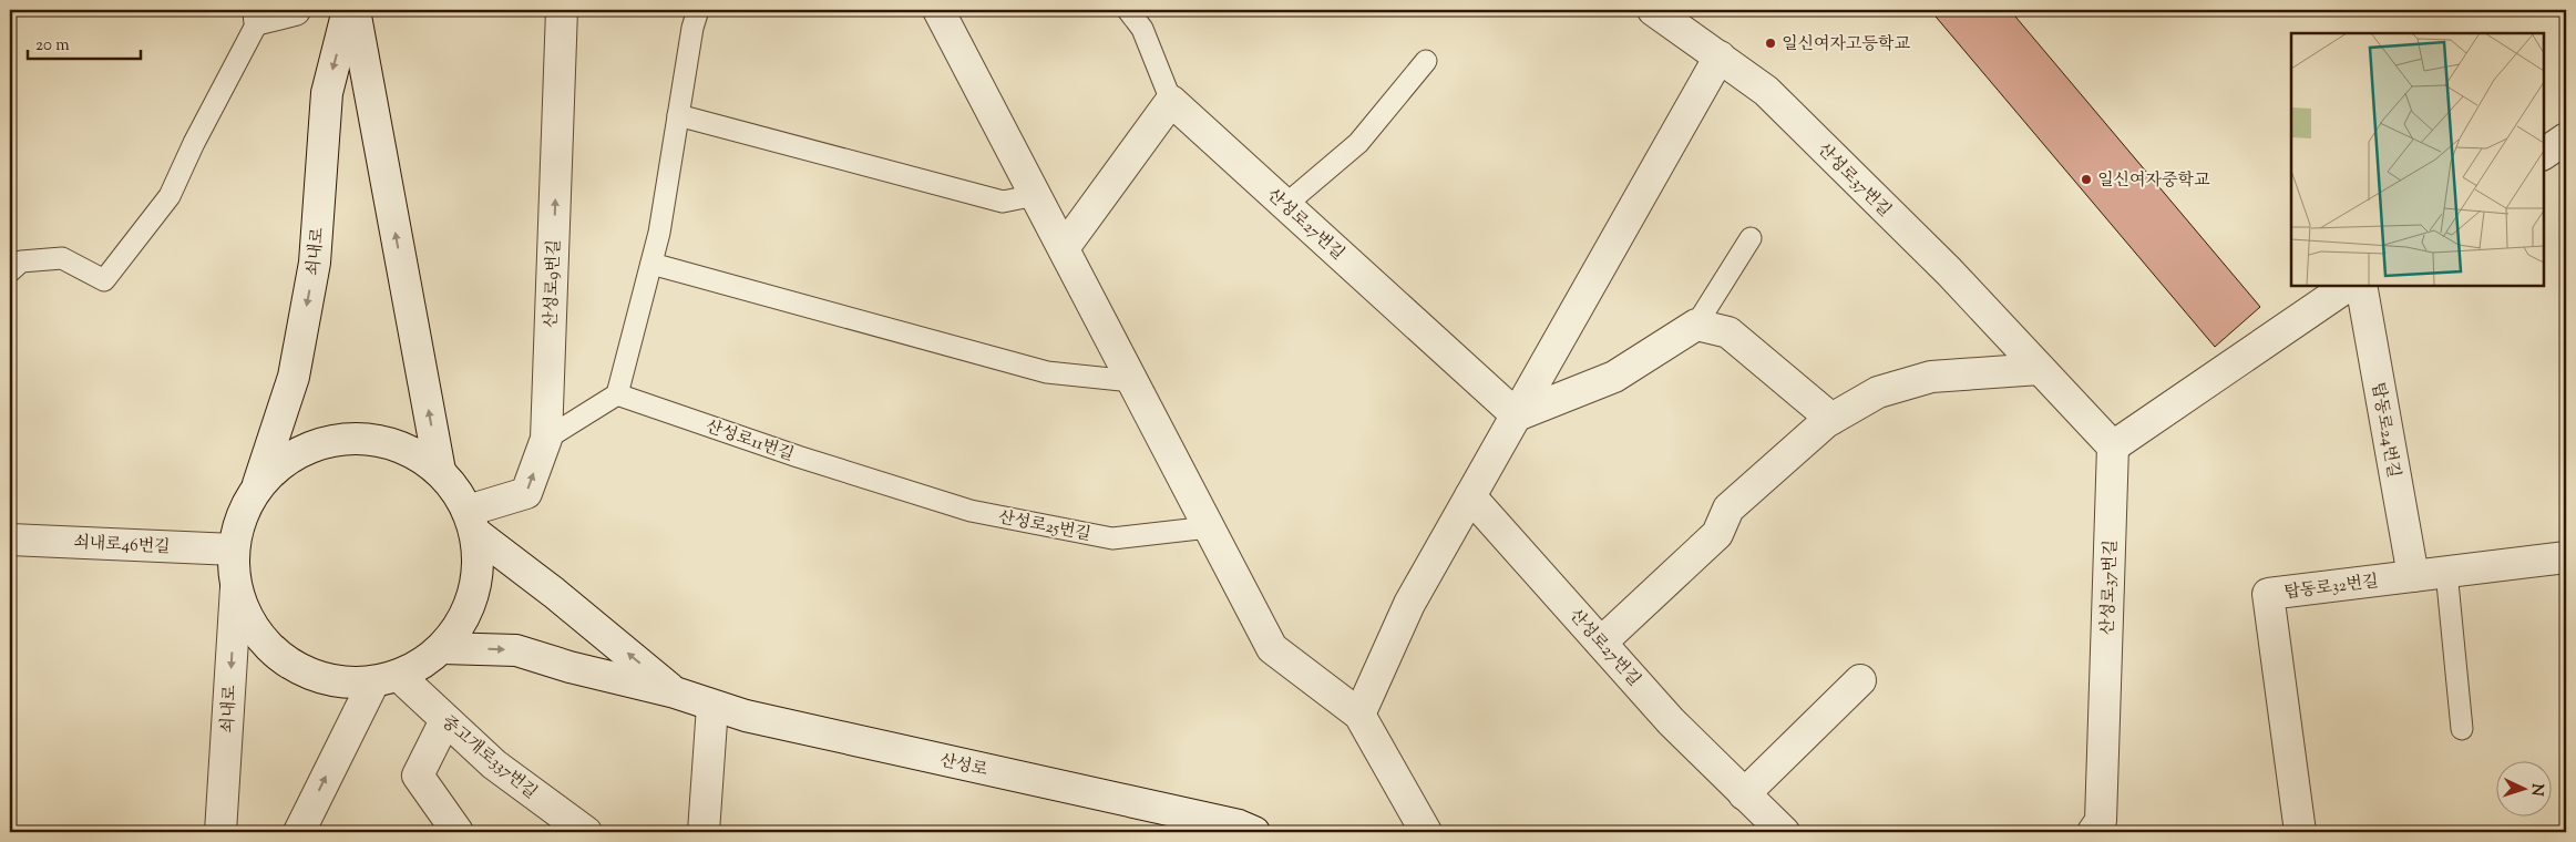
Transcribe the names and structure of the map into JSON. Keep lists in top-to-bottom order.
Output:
{
  "streets": {
    "street": [
      "산성로37번길",
      "산성로27번길",
      "쇠내로",
      "산성로9번길",
      "탑동로24번길",
      "쇠내로46번길",
      "탑동로32번길",
      "중고개로337번길",
      "산성로"
    ],
    "lane": ["산성로11번길", "산성로25번길"]
  },
  "crossings": [
    ["탑동로24번길", "탑동로32번길"],
    ["산성로11번길", "산성로25번길"]
  ],
  "places": ["일신여자고등학교", "일신여자중학교"],
  "scale_bar": "20 m",
  "north": "right"
}
